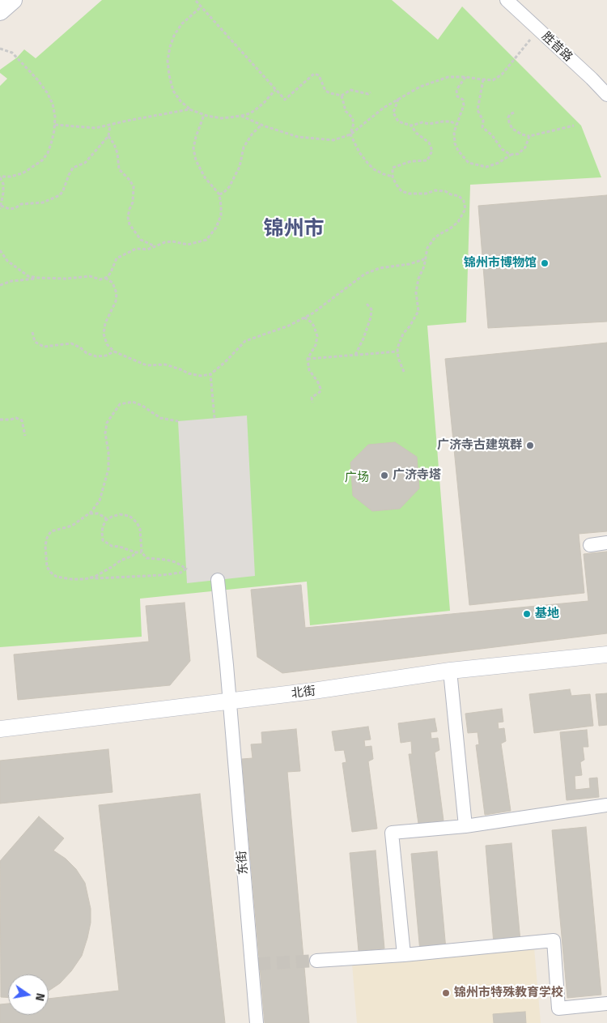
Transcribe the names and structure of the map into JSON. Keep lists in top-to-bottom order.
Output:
{
  "streets": {
    "street": ["胜昔路", "北街", "东街"]
  },
  "crossings": [
    ["北街", "东街"]
  ],
  "districts": ["锦州市"],
  "parks": ["广场"],
  "places": [
    "锦州市博物馆",
    "广济寺古建筑群",
    "广济寺塔",
    "基地",
    "锦州市特殊教育学校"
  ],
  "north": "right"
}
